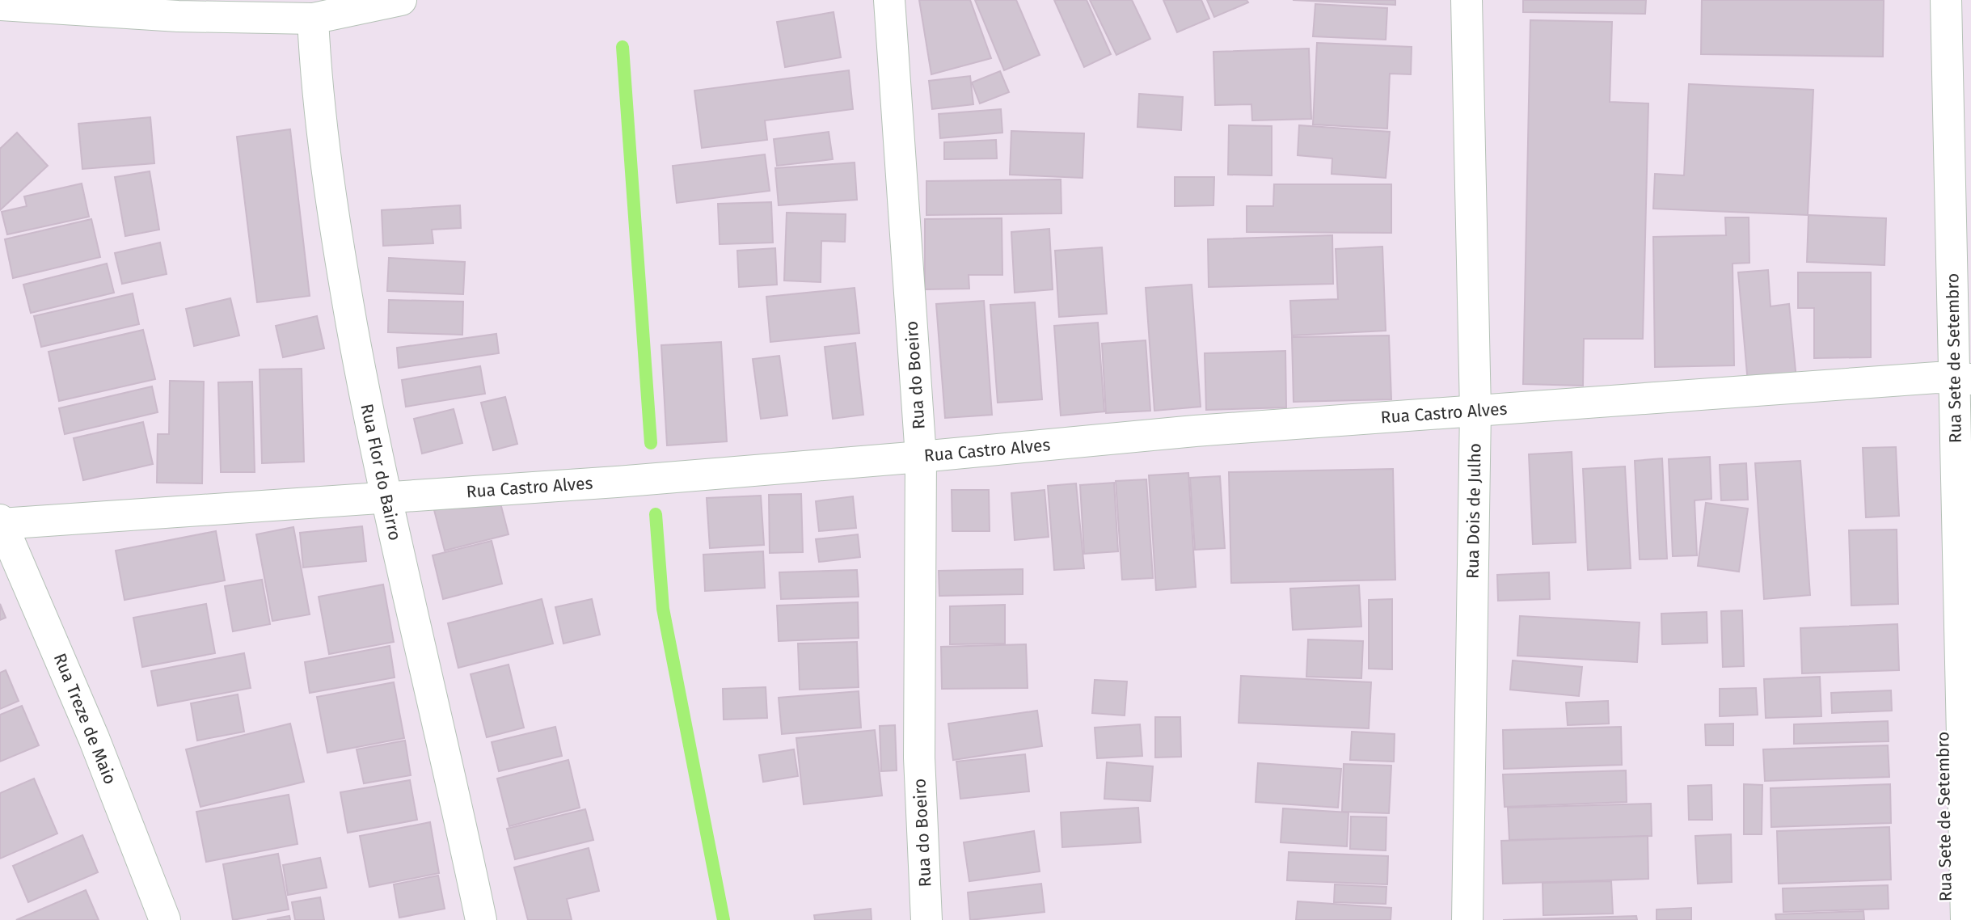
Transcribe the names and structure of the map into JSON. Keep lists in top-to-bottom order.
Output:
{
  "streets": {
    "street": [
      "Rua Sete de Setembro",
      "Rua do Boeiro",
      "Rua Castro Alves",
      "Rua Flor do Bairro",
      "Rua Dois de Julho",
      "Rua Treze de Maio"
    ]
  },
  "crossings": [
    ["Rua Sete de Setembro", "Rua Castro Alves"],
    ["Rua do Boeiro", "Rua Castro Alves"],
    ["Rua Castro Alves", "Rua Flor do Bairro"],
    ["Rua Castro Alves", "Rua Dois de Julho"],
    ["Rua Castro Alves", "Rua Treze de Maio"]
  ]
}
